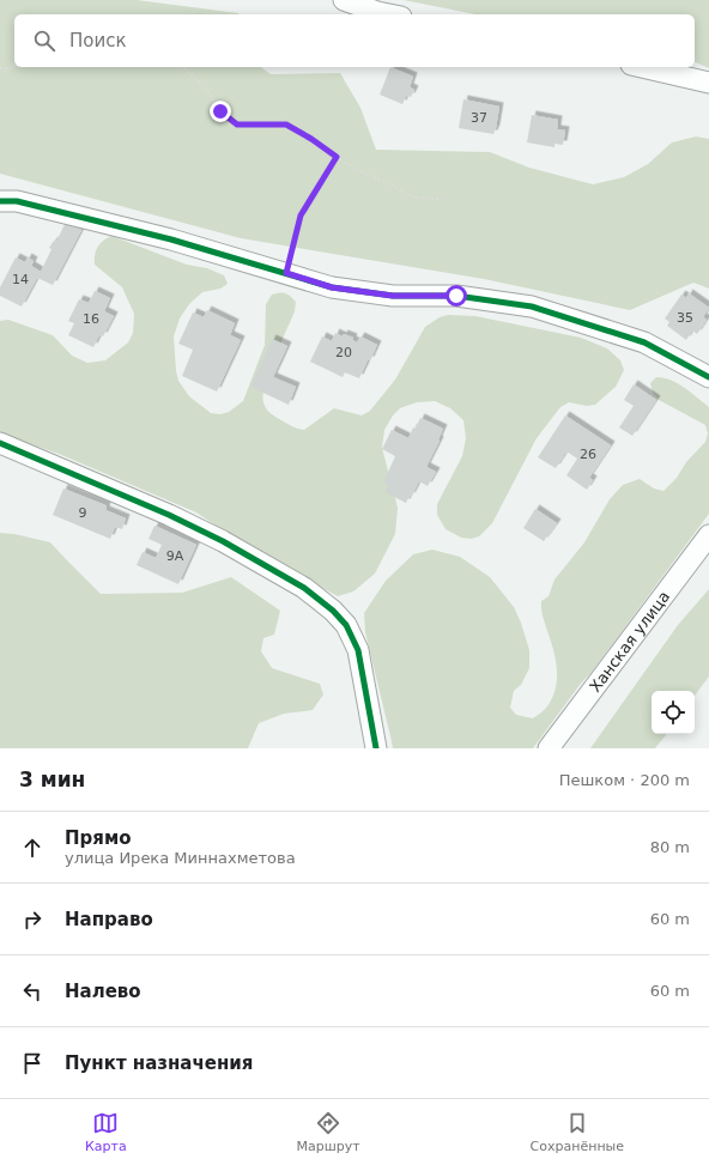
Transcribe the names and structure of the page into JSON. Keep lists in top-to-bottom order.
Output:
{
  "streets": {
    "street": ["Ханская улица"]
  },
  "house_numbers": [
    "37",
    "14",
    "35",
    "16",
    "20",
    "26",
    "9",
    "9А"
  ],
  "page": {
    "search": "Поиск",
    "heading": ["3 мин", "Пешком · 200 m"],
    "list": [
      ["Прямо", "улица Ирека Миннахметова", "80 m"],
      ["Направо", "60 m"],
      ["Налево", "60 m"],
      "Пункт назначения"
    ],
    "nav": ["Карта", "Маршрут", "Сохранённые"]
  }
}
